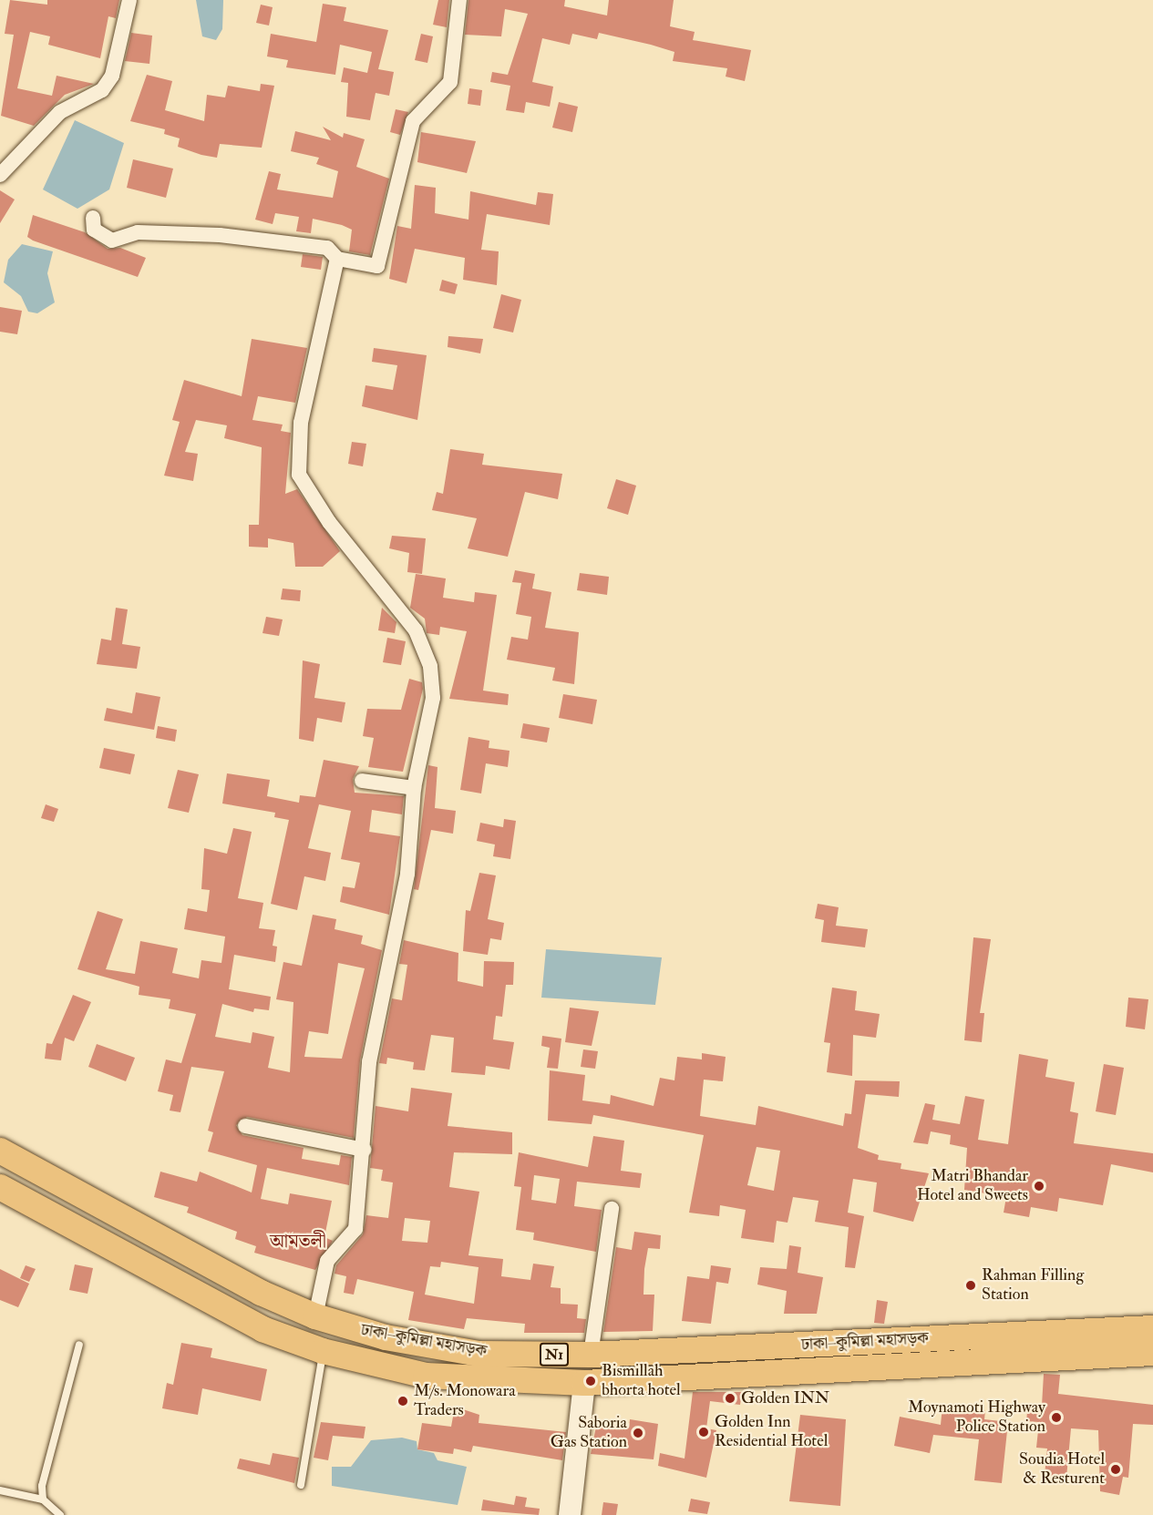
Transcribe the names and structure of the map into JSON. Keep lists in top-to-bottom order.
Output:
{
  "streets": {
    "highway": ["ঢাকা–কুমিল্লা মহাসড়ক", "N1"]
  },
  "districts": ["আমতলী"],
  "places": [
    "Matri Bhandar Hotel and Sweets",
    "Rahman Filling Station",
    "Bismillah bhorta hotel",
    "Golden INN",
    "M/s. Monowara Traders",
    "Moynamoti Highway Police Station",
    "Golden Inn Residential Hotel",
    "Saboria Gas Station",
    "Soudia Hotel & Resturent"
  ]
}
